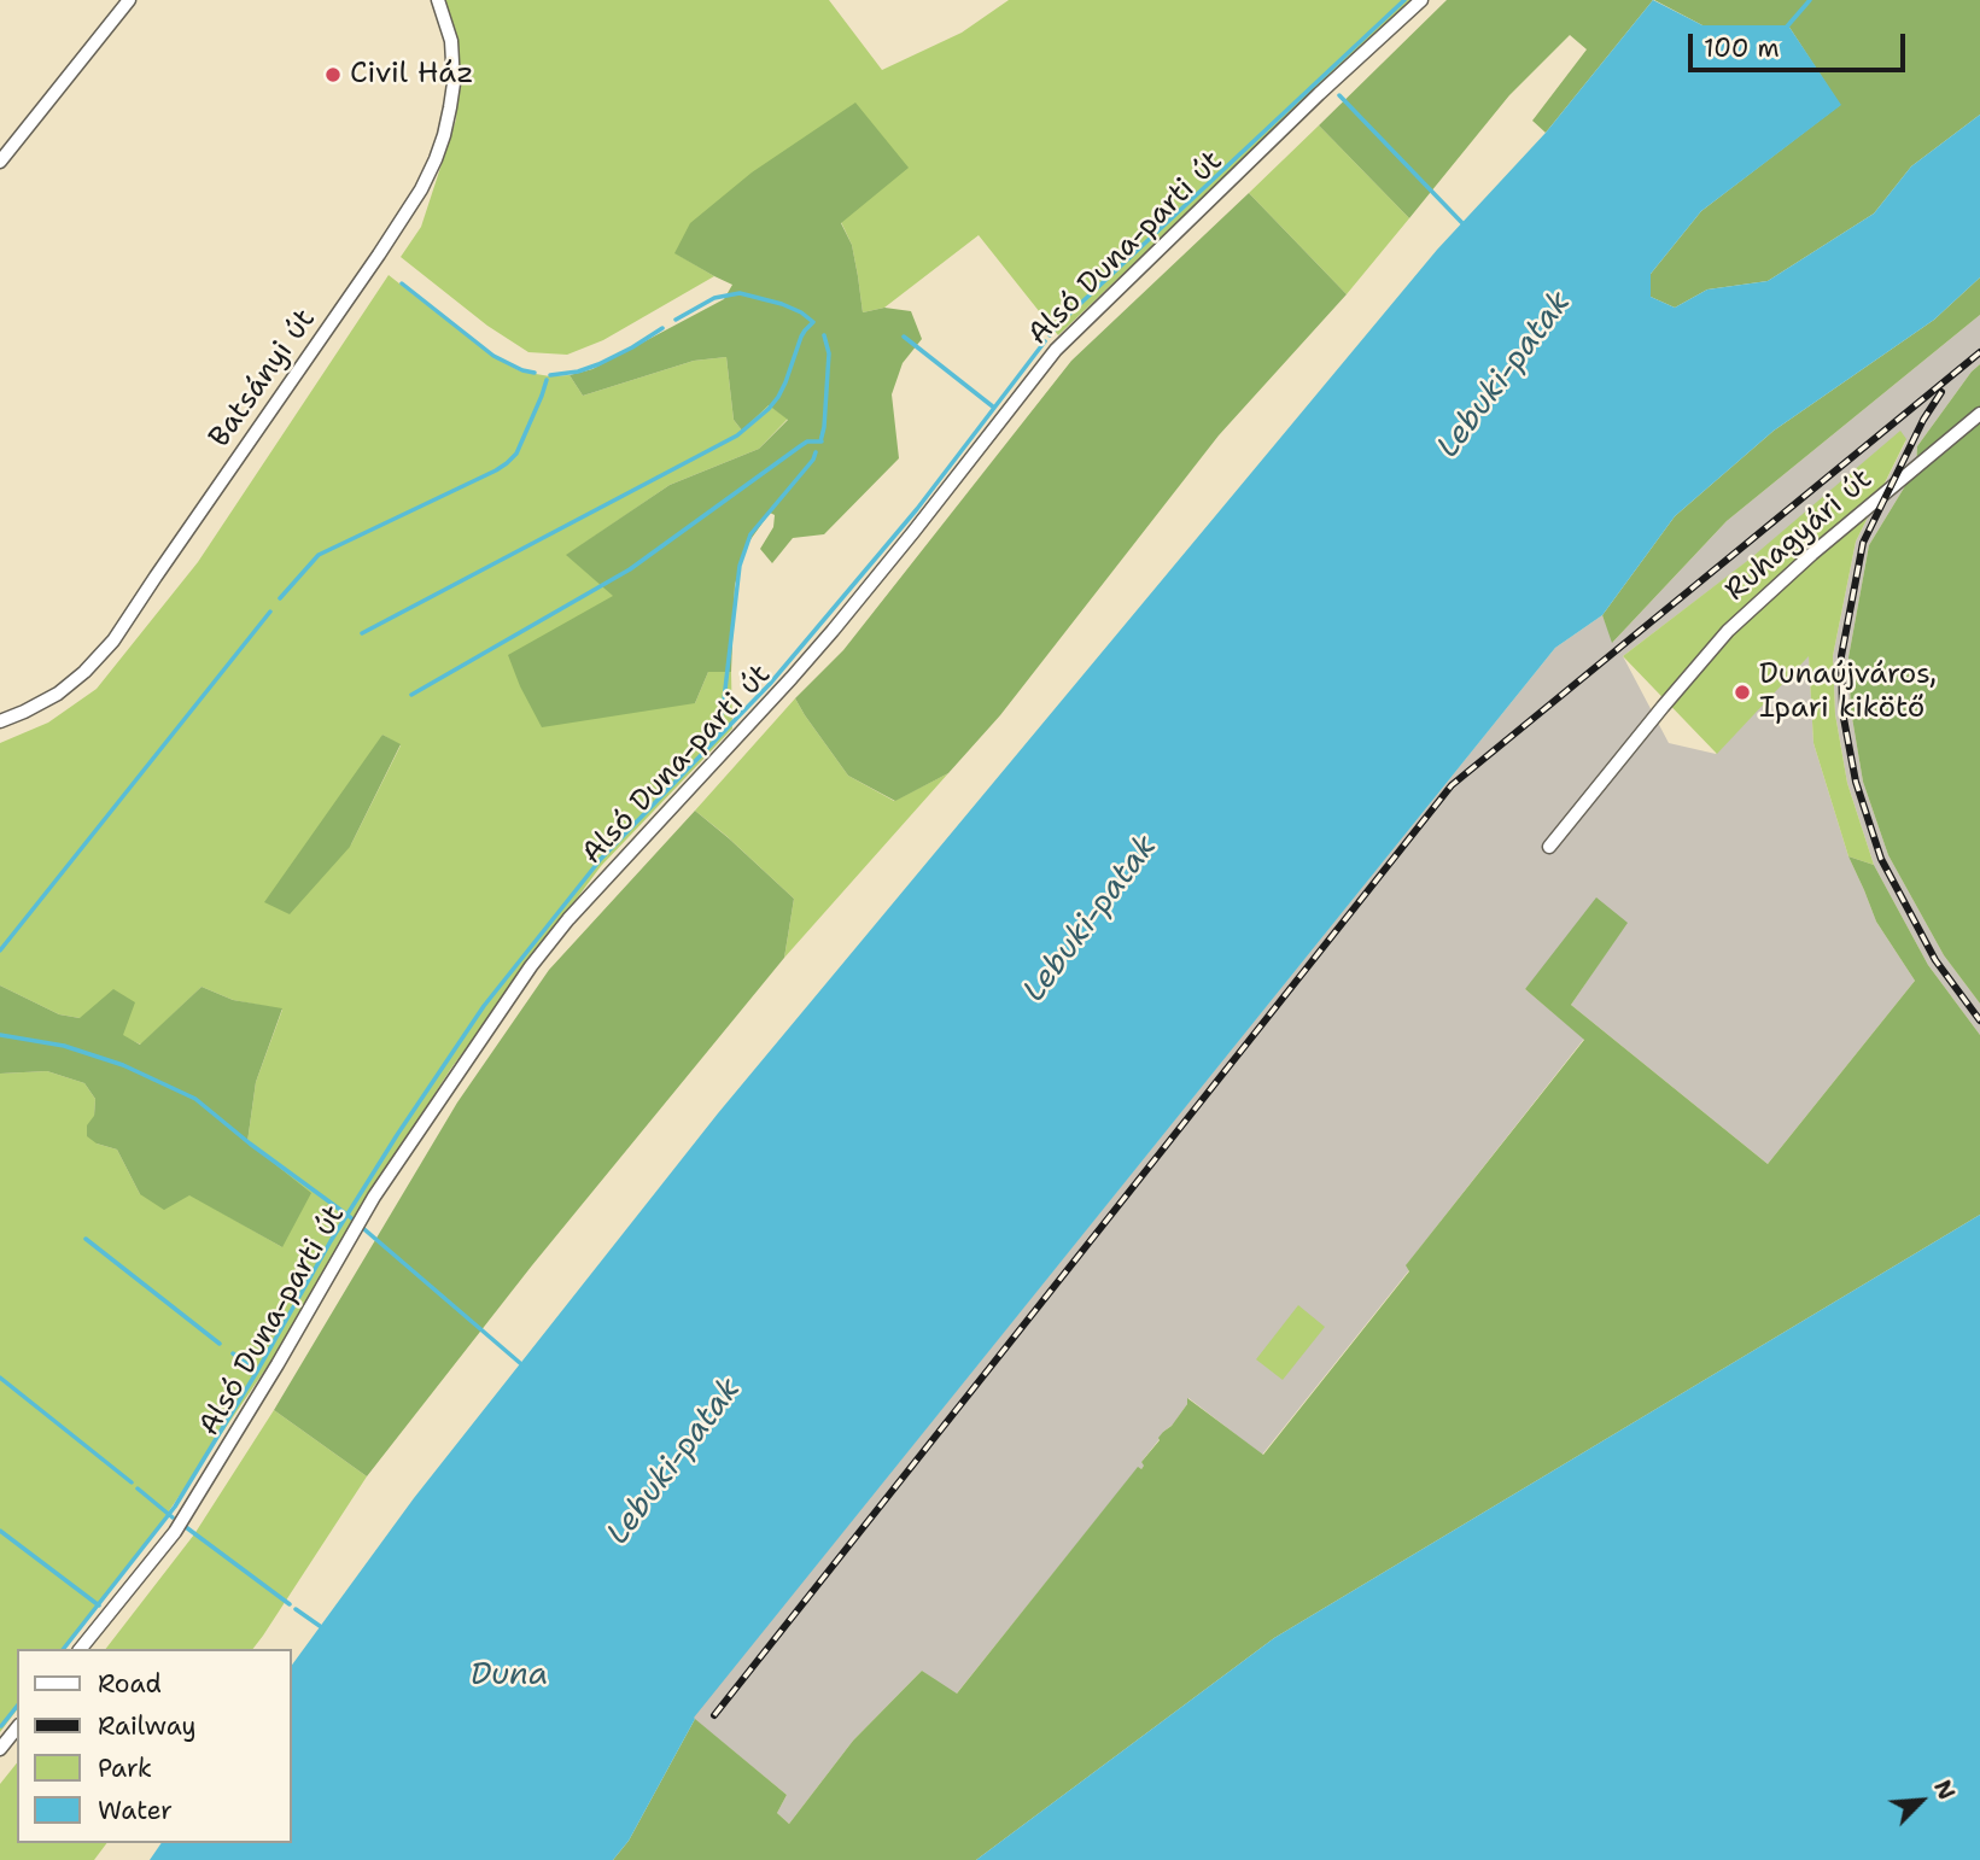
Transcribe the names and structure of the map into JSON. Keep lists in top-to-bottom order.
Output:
{
  "streets": {
    "street": ["Alsó Duna-parti út", "Batsányi út", "Ruhagyári út"]
  },
  "water": ["Lebuki-patak", "Duna"],
  "places": ["Civil Ház", "Dunaújváros, Ipari kikötő"],
  "legend": [
    "Road",
    "Railway",
    "Park",
    "Water"
  ],
  "scale_bar": "100 m",
  "north": "top right"
}
